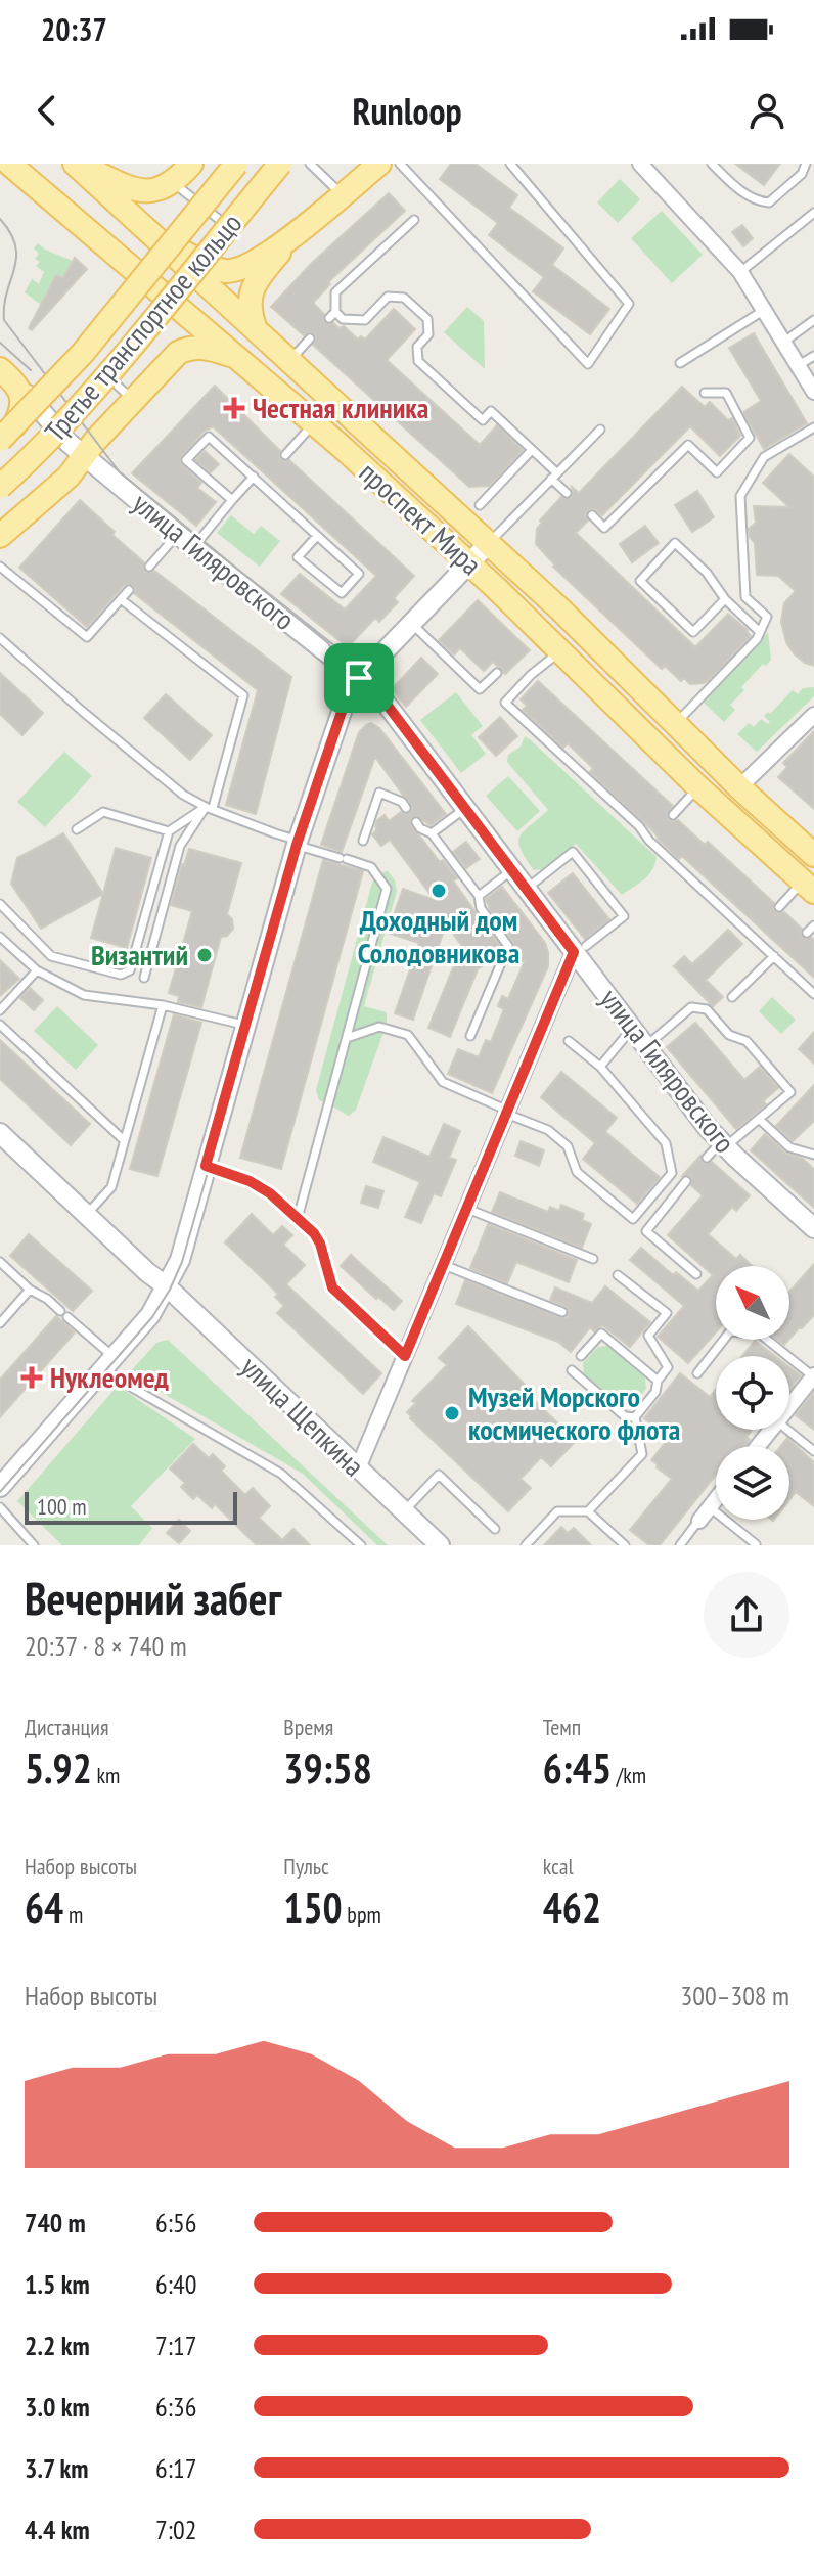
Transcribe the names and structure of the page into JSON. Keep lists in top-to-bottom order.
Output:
{
  "streets": {
    "main road": ["Третье транспортное кольцо", "проспект Мира"],
    "street": ["улица Гиляровского", "улица Щепкина"]
  },
  "places": {
    "health": ["Честная клиника", "Нуклеомед"],
    "other": ["Доходный дом Солодовникова", "Византий", "Музей Морского космического флота"]
  },
  "scale_bar": "100 m",
  "north": "top left",
  "page": {
    "status": "20:37",
    "header": "Runloop",
    "scale": "100 m",
    "heading": ["Вечерний забег", "20:37 · 8 × 740 m"],
    "stats": [
      ["Дистанция", "5.92 km"],
      ["Время", "39:58"],
      ["Темп", "6:45 /km"],
      ["Набор высоты", "64 m"],
      ["Пульс", "150 bpm"],
      ["kcal", "462"]
    ],
    "chart": ["Набор высоты", "300–308 m"],
    "list": [
      {
        "name": "740 m",
        "note": "6:56"
      },
      {
        "name": "1.5 km",
        "note": "6:40"
      },
      {
        "name": "2.2 km",
        "note": "7:17"
      },
      {
        "name": "3.0 km",
        "note": "6:36"
      },
      {
        "name": "3.7 km",
        "note": "6:17"
      },
      {
        "name": "4.4 km",
        "note": "7:02"
      }
    ]
  }
}
